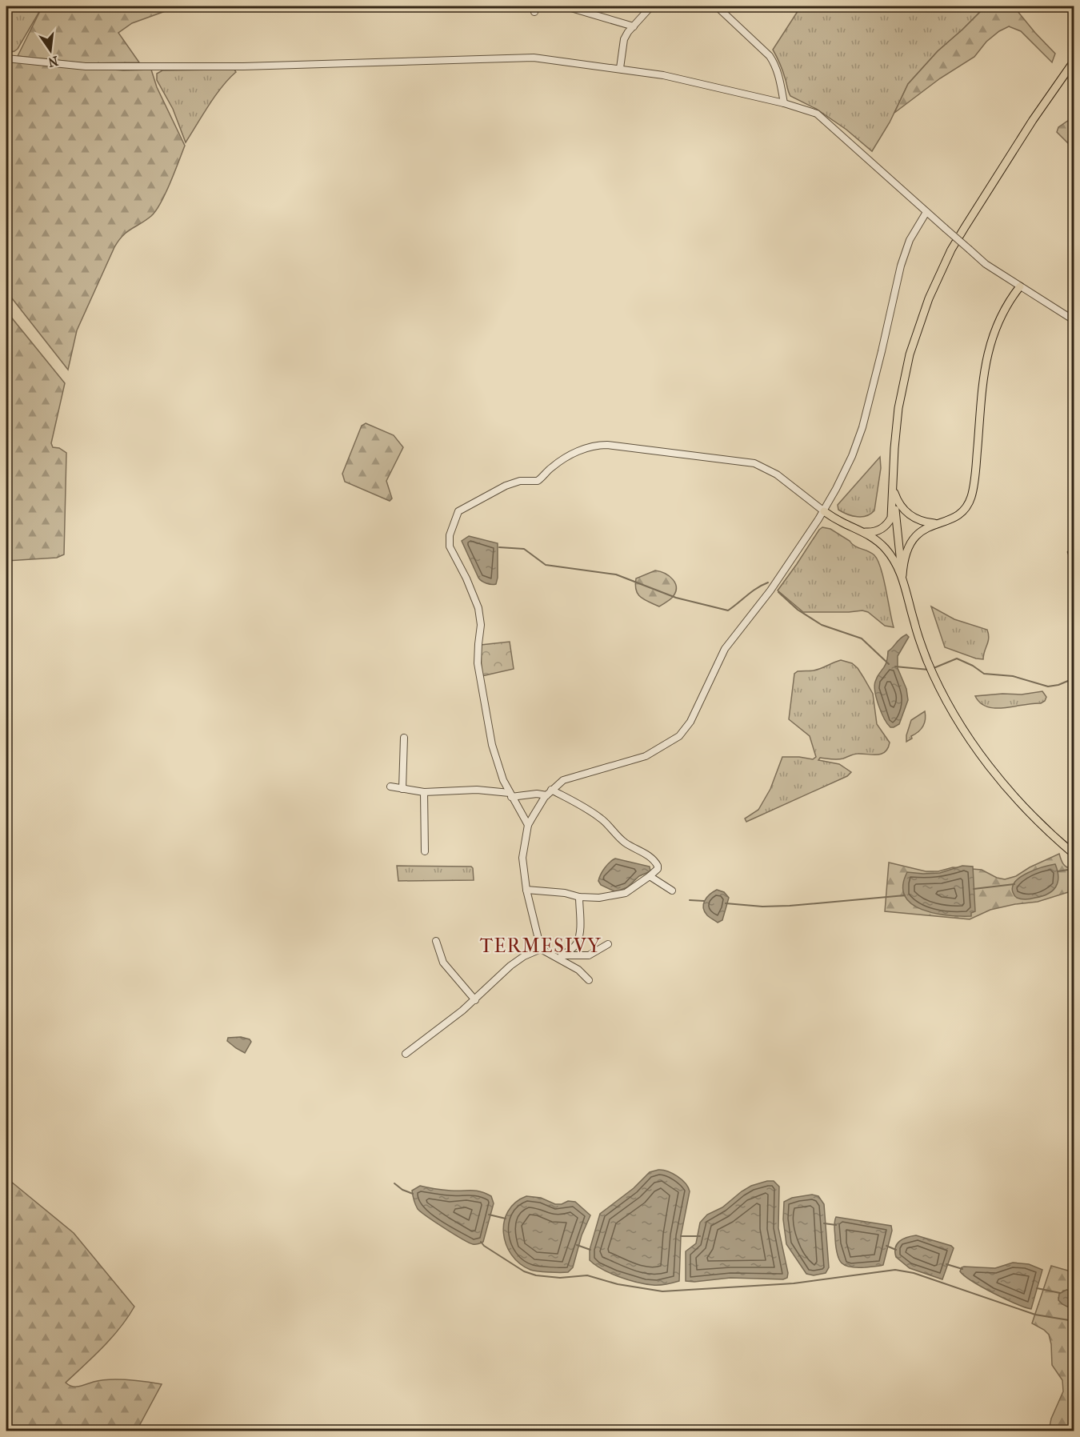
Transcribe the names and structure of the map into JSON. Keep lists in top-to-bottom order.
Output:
{
  "districts": ["TERMESIVY"],
  "north": "bottom"
}
